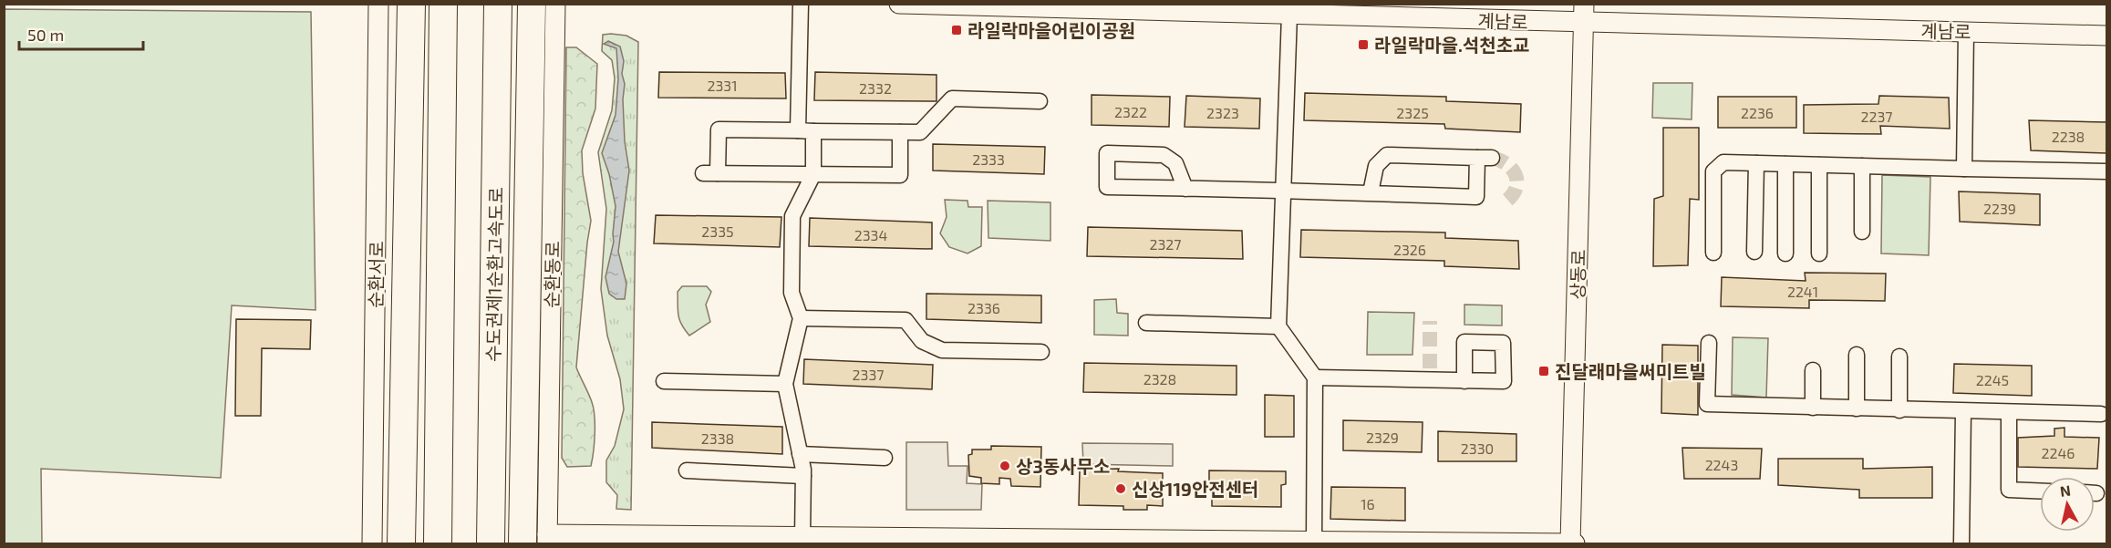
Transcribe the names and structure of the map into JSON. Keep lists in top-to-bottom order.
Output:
{
  "streets": {
    "highway": ["수도권제1순환고속도로"],
    "street": [
      "계남로",
      "순환서로",
      "순환동로",
      "상동로"
    ]
  },
  "crossings": [
    ["계남로", "상동로"]
  ],
  "places": {
    "transit": ["라일락마을어린이공원", "라일락마을.석천초교", "진달래마을써미트빌"],
    "other": ["상3동사무소", "신상119안전센터"]
  },
  "house_numbers": [
    "2331",
    "2332",
    "2322",
    "2323",
    "2325",
    "2236",
    "2237",
    "2238",
    "2333",
    "2239",
    "2335",
    "2334",
    "2327",
    "2326",
    "2241",
    "2336",
    "2337",
    "2328",
    "2245",
    "2329",
    "2338",
    "2330",
    "2246",
    "2243",
    "16"
  ],
  "scale_bar": "50 m",
  "north": "top"
}
